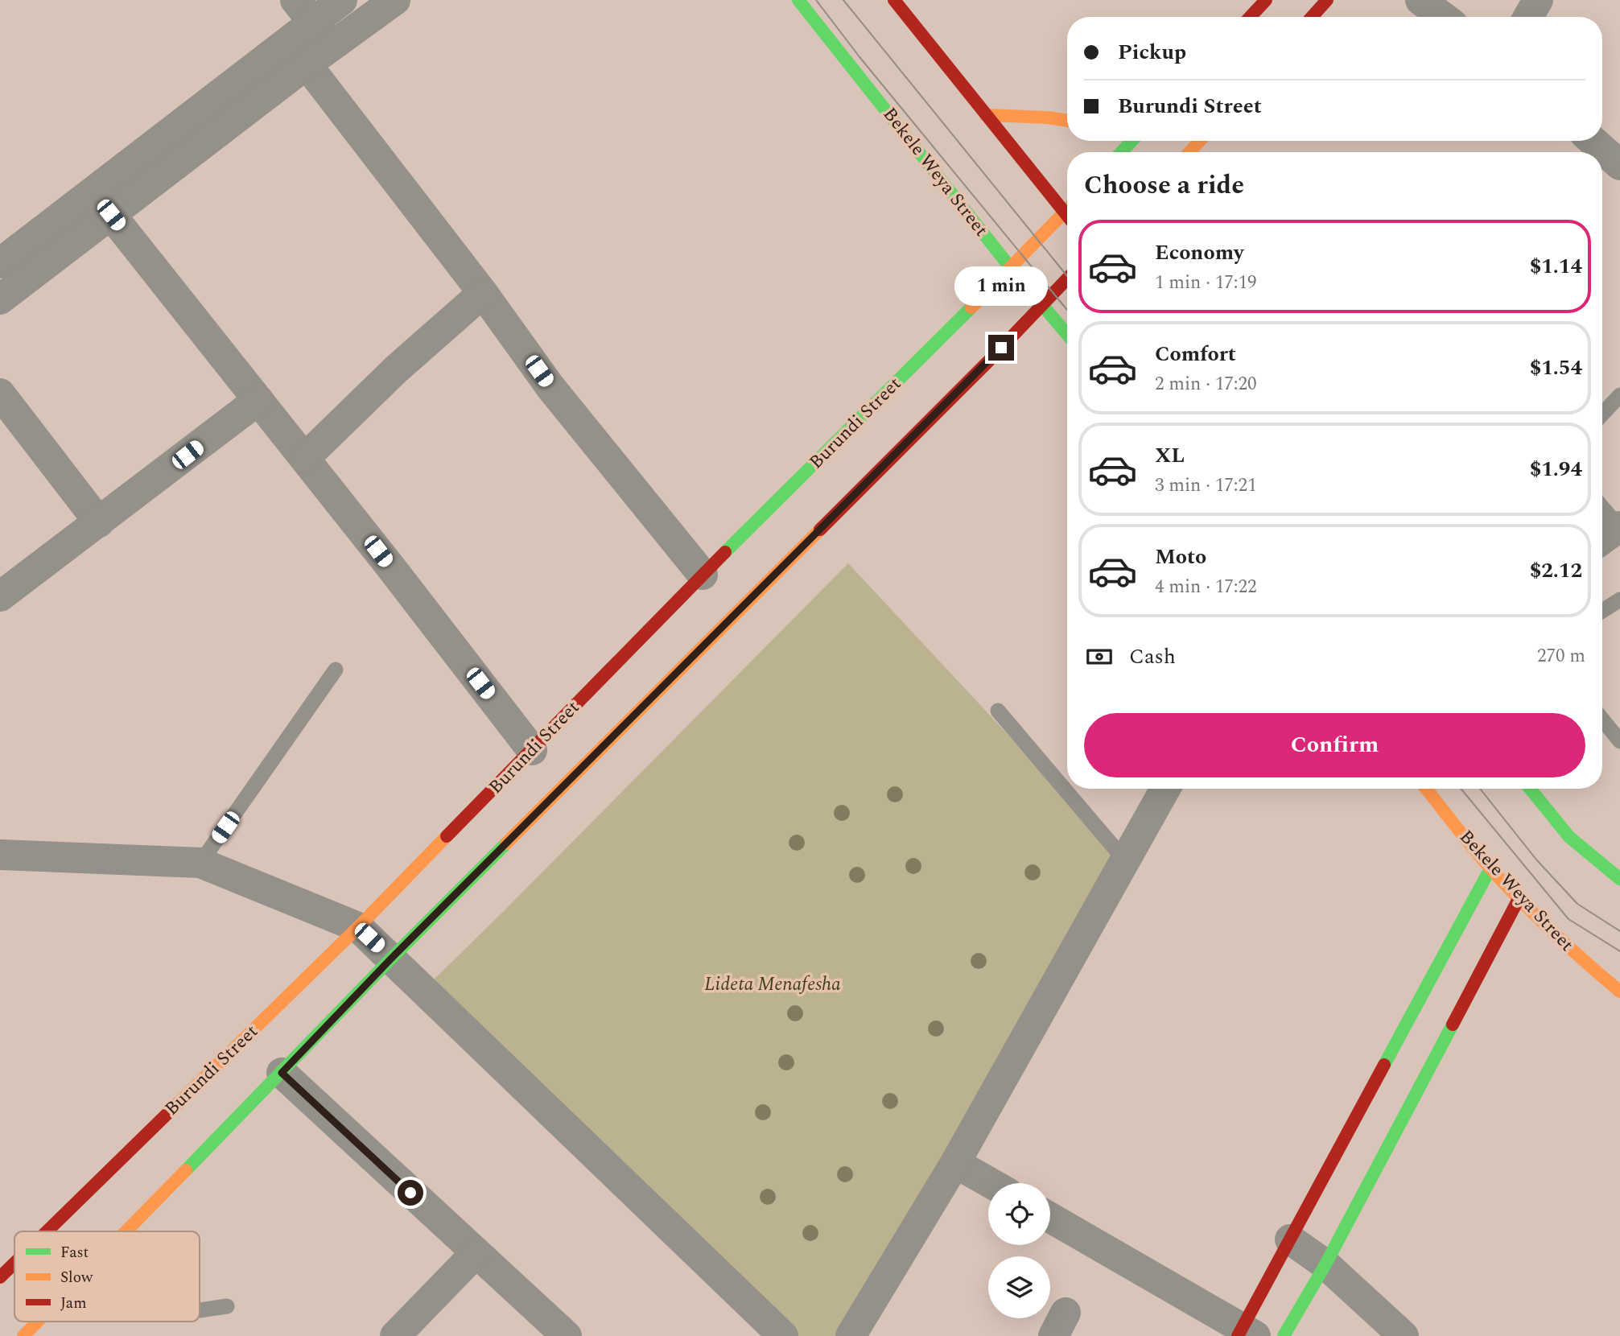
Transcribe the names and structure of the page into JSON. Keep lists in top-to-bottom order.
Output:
{
  "streets": {
    "main road": ["Bekele Weya Street", "Burundi Street"]
  },
  "crossings": [
    ["Bekele Weya Street", "Burundi Street"]
  ],
  "parks": ["Lideta Menafesha"],
  "legend": ["Fast", "Slow", "Jam"],
  "page": {
    "banner": ["Pickup", "Burundi Street"],
    "heading": "Choose a ride",
    "list": [
      {
        "name": "Economy",
        "note": "1 min · 17:19",
        "value": "$1.14"
      },
      {
        "name": "Comfort",
        "note": "2 min · 17:20",
        "value": "$1.54"
      },
      {
        "name": "XL",
        "note": "3 min · 17:21",
        "value": "$1.94"
      },
      {
        "name": "Moto",
        "note": "4 min · 17:22",
        "value": "$2.12"
      }
    ],
    "bubble": "1 min",
    "pay": ["Cash", "270 m"],
    "buttons": "Confirm"
  }
}
